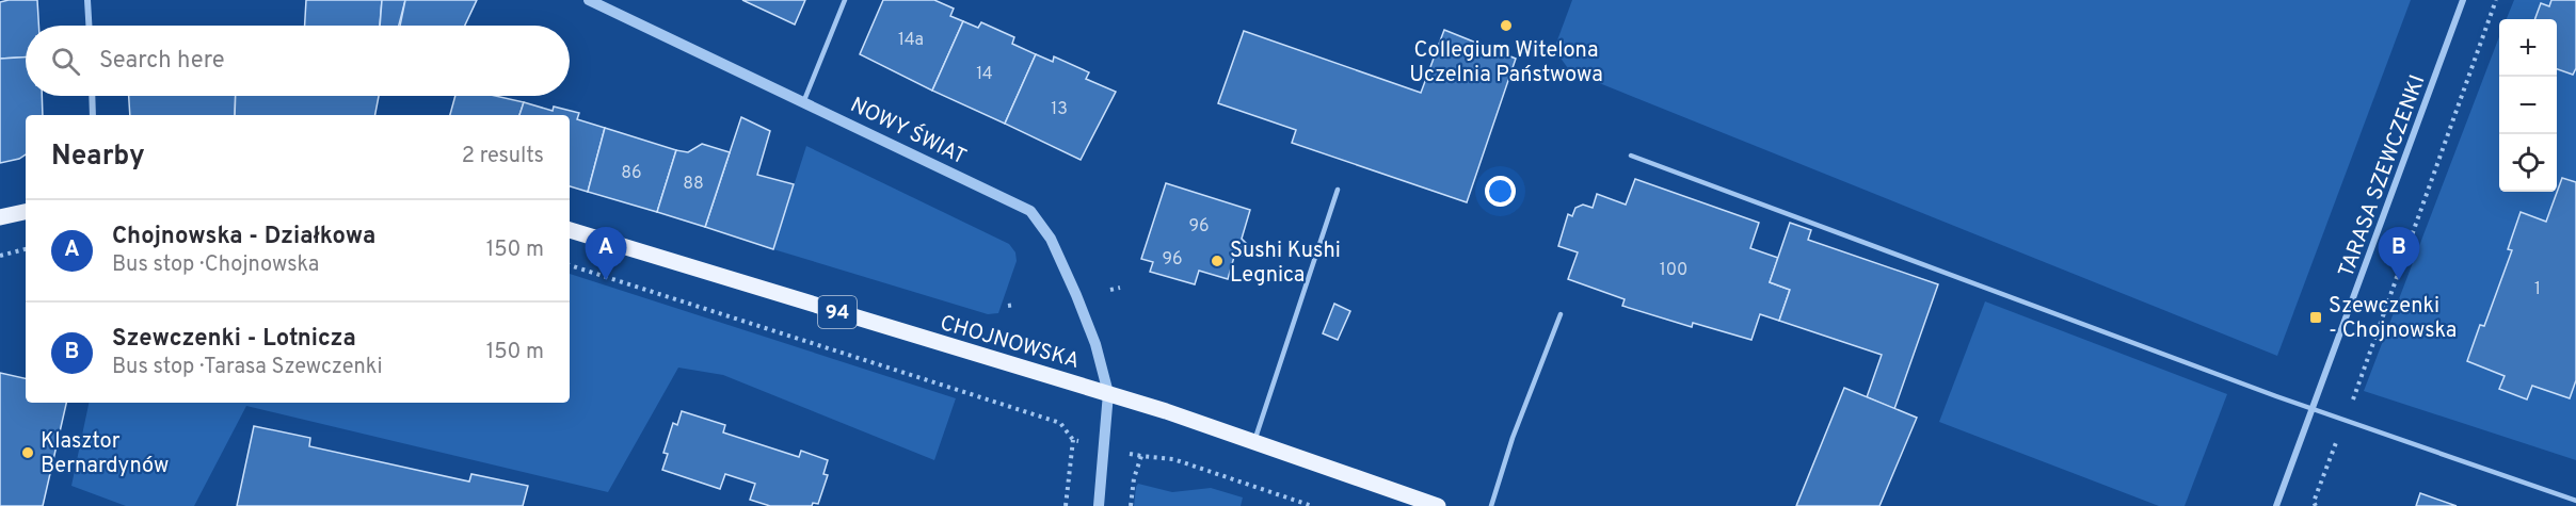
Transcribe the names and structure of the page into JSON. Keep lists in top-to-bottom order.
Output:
{
  "streets": {
    "main road": ["94", "CHOJNOWSKA"],
    "street": ["NOWY ŚWIAT", "TARASA SZEWCZENKI"]
  },
  "crossings": [
    ["NOWY ŚWIAT", "CHOJNOWSKA"]
  ],
  "places": {
    "other": ["Collegium Witelona Uczelnia Państwowa", "Sushi Kushi Legnica", "Klasztor Bernardynów"],
    "transit": ["Szewczenki - Chojnowska"]
  },
  "house_numbers": [
    "14a",
    "14",
    "13",
    "86",
    "88",
    "96",
    "96",
    "100",
    "1"
  ],
  "page": {
    "map_buttons": ["+", "−"],
    "search": "Search here",
    "heading": ["Nearby", "2 results"],
    "list": [
      {
        "mark": "A",
        "name": "Chojnowska - Działkowa",
        "note": "Bus stop · Chojnowska",
        "value": "150 m"
      },
      {
        "mark": "B",
        "name": "Szewczenki - Lotnicza",
        "note": "Bus stop · Tarasa Szewczenki",
        "value": "150 m"
      }
    ],
    "pins": ["A", "B"]
  }
}
